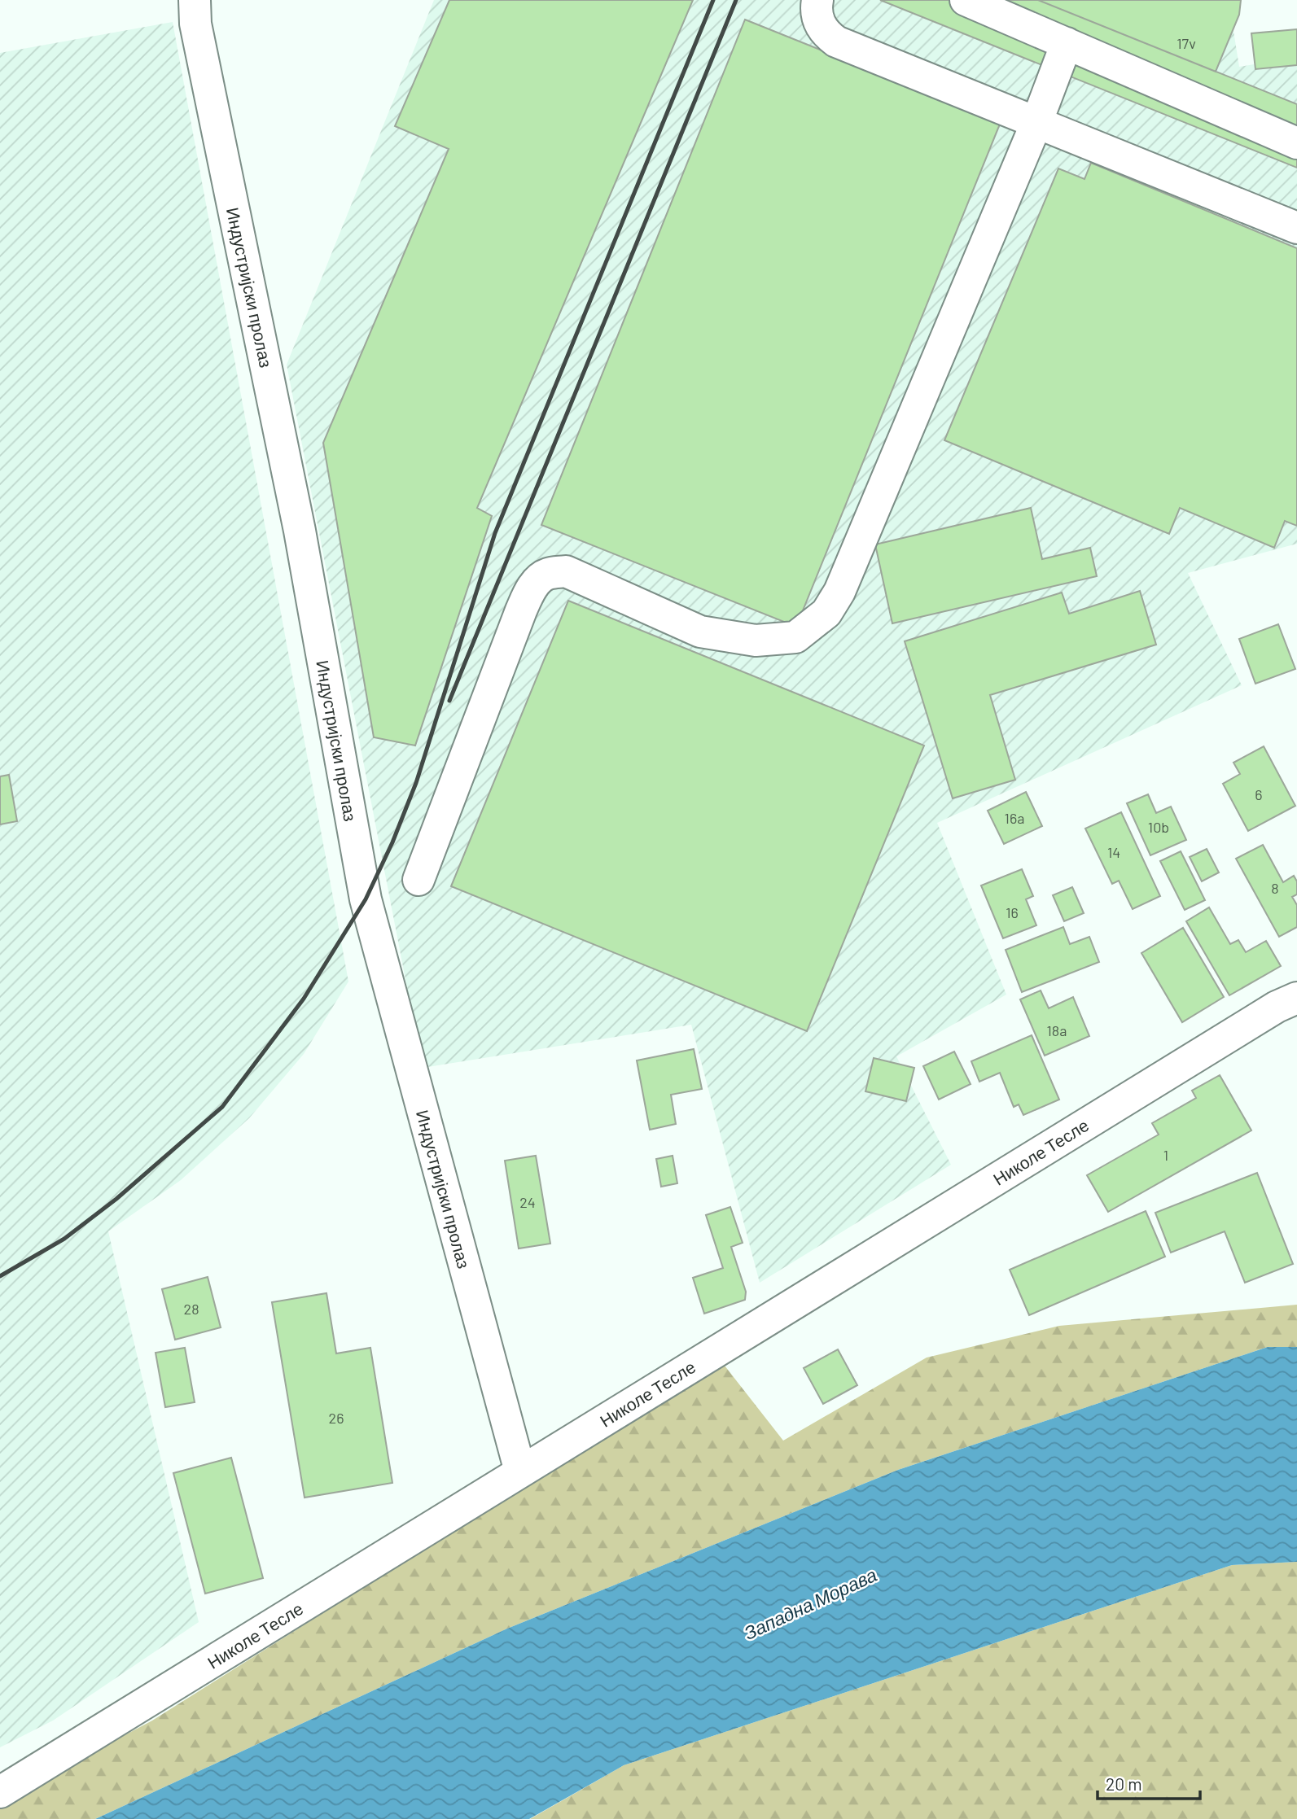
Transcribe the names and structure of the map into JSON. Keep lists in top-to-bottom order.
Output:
{
  "streets": {
    "street": ["Индустријски пролаз", "Николе Тесле"]
  },
  "crossings": [
    ["Индустријски пролаз", "Николе Тесле"]
  ],
  "water": ["Западна Морава"],
  "house_numbers": [
    "17v",
    "6",
    "16a",
    "10b",
    "14",
    "8",
    "16",
    "18a",
    "1",
    "24",
    "28",
    "26"
  ],
  "scale_bar": "20 m"
}
